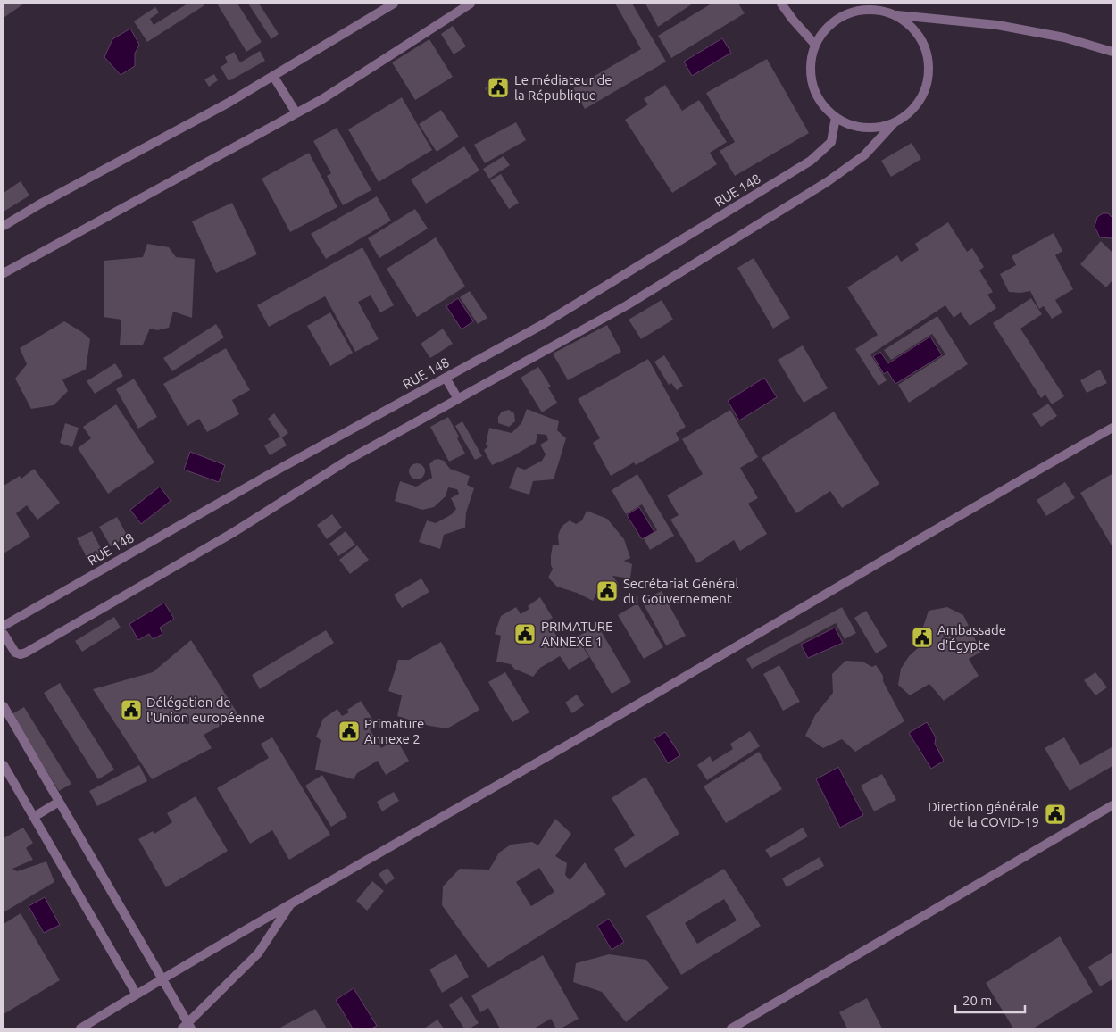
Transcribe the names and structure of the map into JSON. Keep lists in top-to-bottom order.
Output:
{
  "streets": {
    "street": ["RUE 148"]
  },
  "places": {
    "public building": [
      "Le médiateur de la République",
      "Secrétariat Général du Gouvernement",
      "PRIMATURE ANNEXE 1",
      "Ambassade d'Égypte",
      "Délégation de l'Union européenne",
      "Primature Annexe 2",
      "Direction générale de la COVID-19"
    ]
  },
  "scale_bar": "20 m"
}
